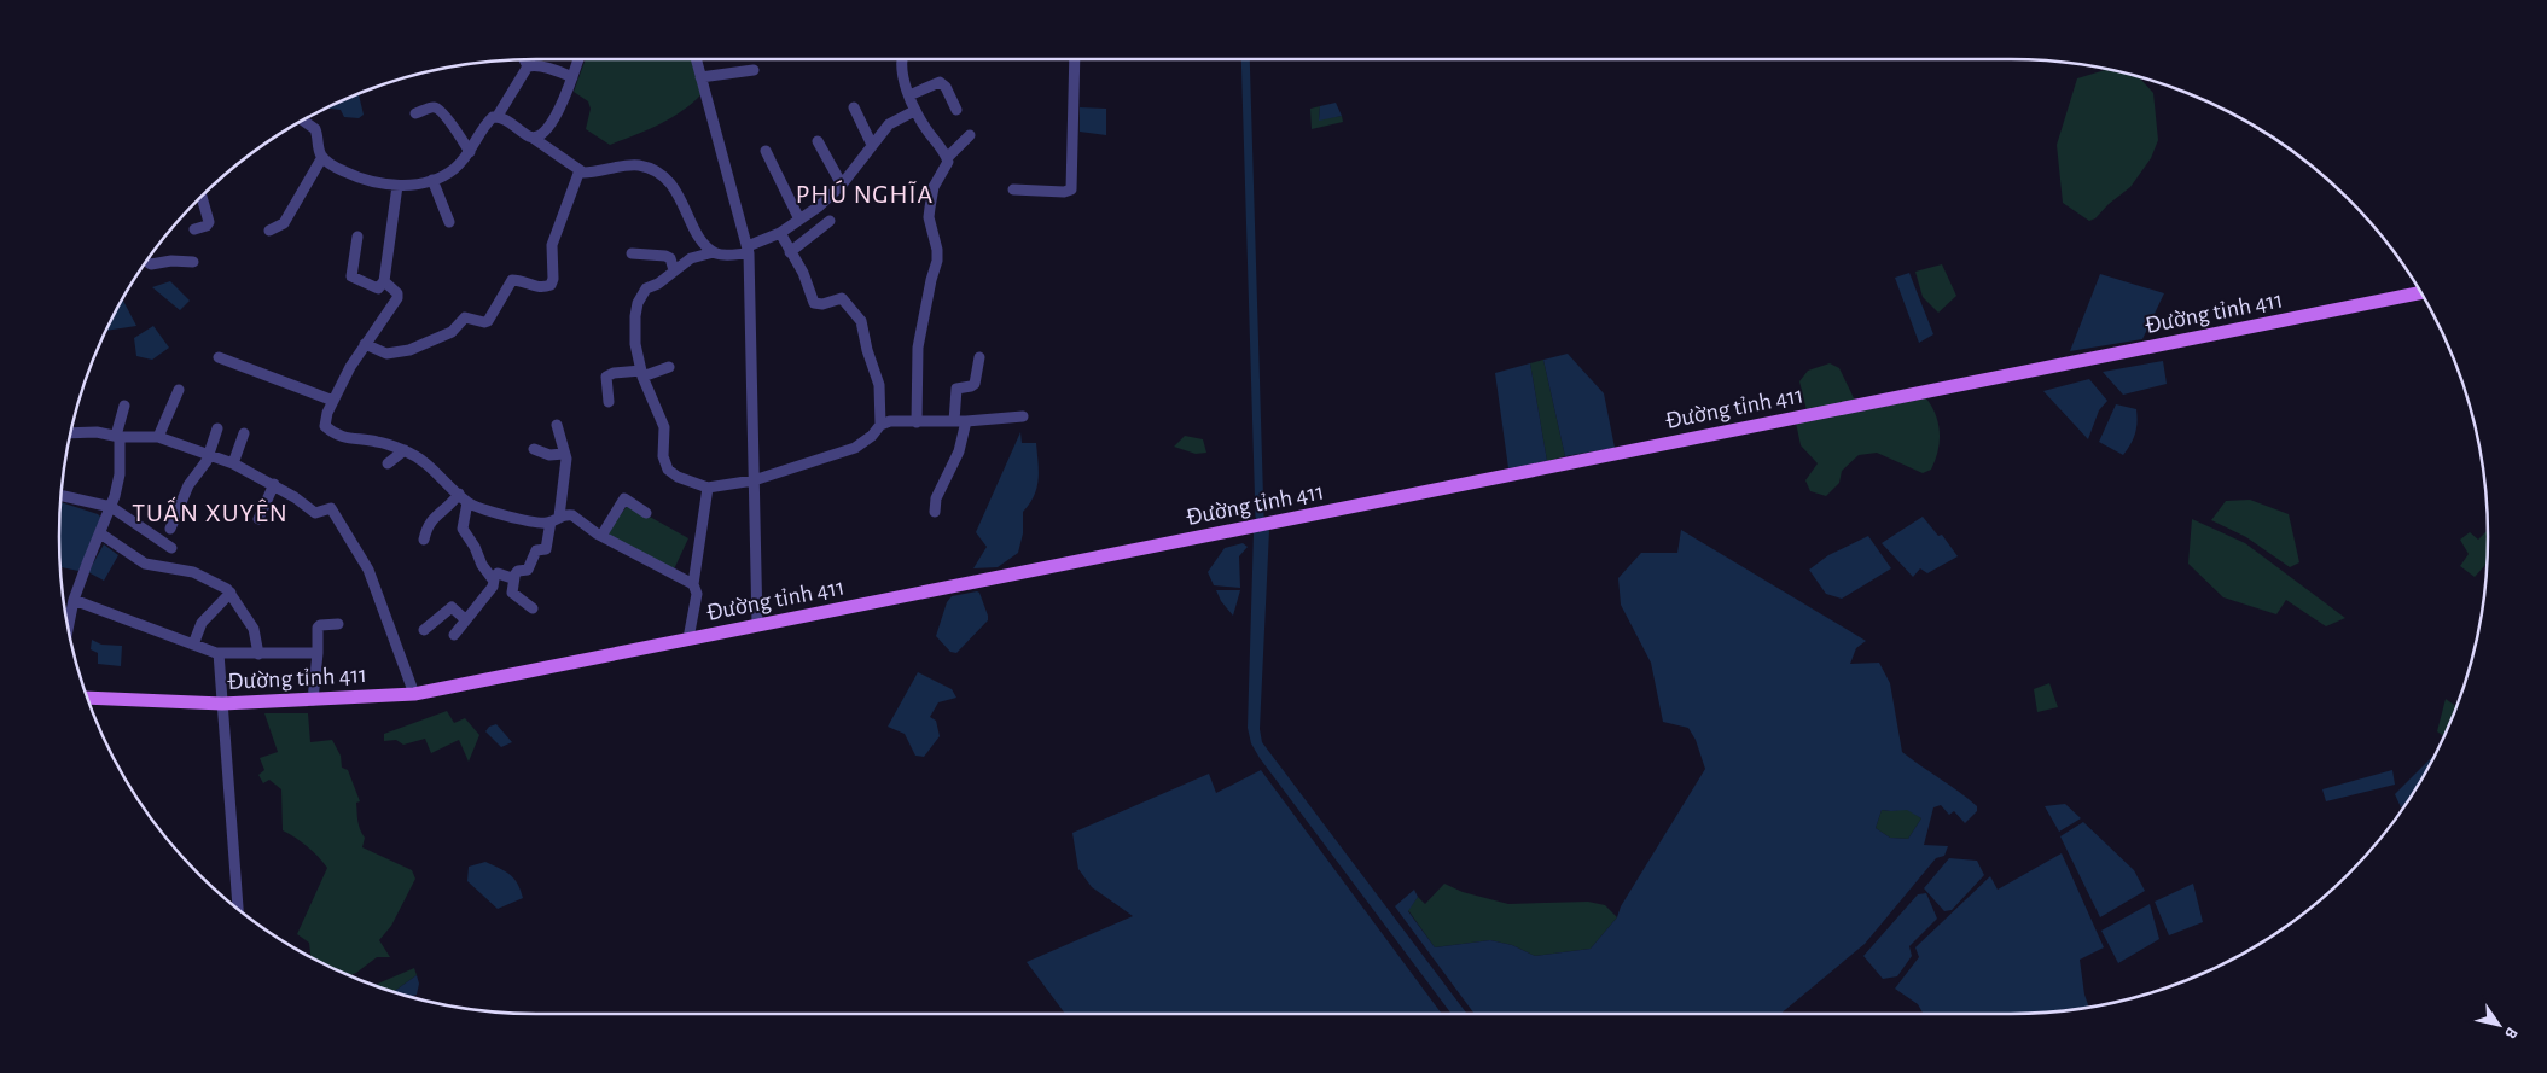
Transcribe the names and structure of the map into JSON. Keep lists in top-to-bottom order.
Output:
{
  "streets": {
    "main road": ["Đường tỉnh 411"]
  },
  "districts": ["PHÚ NGHĨA", "TUẤN XUYÊN"],
  "north": "bottom right"
}
